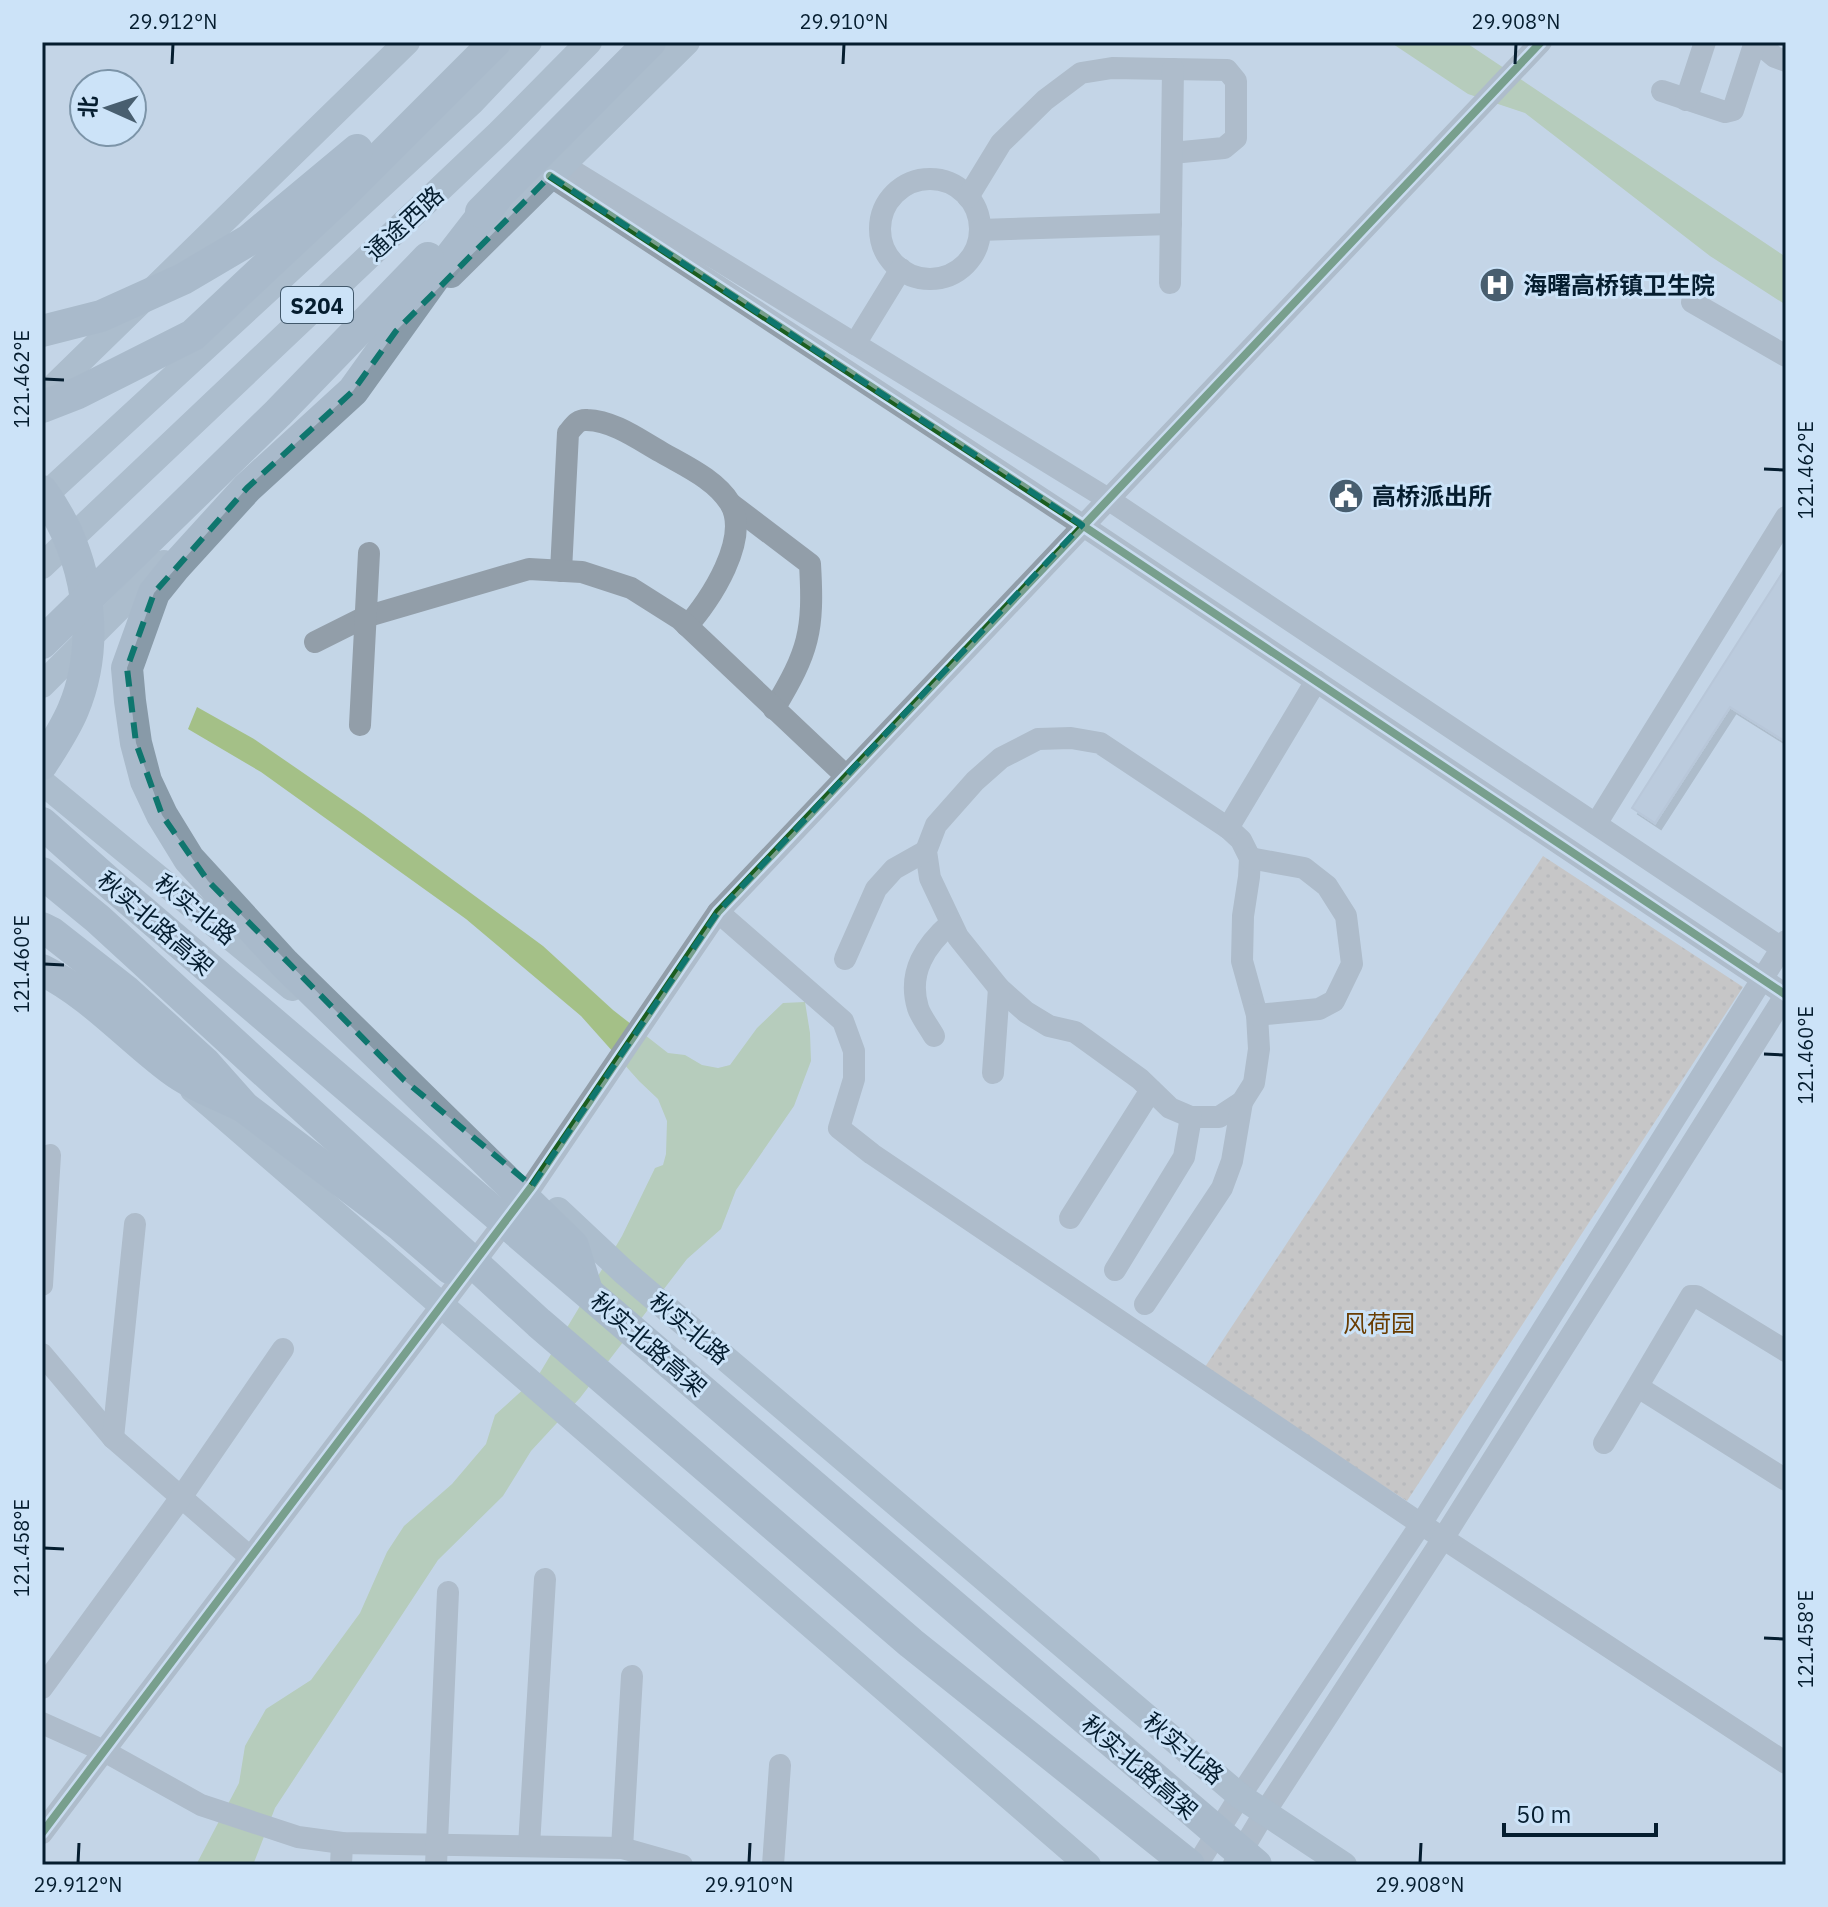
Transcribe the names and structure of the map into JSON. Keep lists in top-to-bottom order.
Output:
{
  "streets": {
    "highway": ["秋实北路高架"],
    "main road": ["通途西路", "S204", "秋实北路"]
  },
  "parks": ["风荷园"],
  "places": {
    "hospital": ["海曙高桥镇卫生院"],
    "public building": ["高桥派出所"]
  },
  "scale_bar": "50 m",
  "north": "left",
  "coordinates": [
    "29.912°N",
    "29.910°N",
    "29.908°N",
    "121.462°E",
    "121.460°E",
    "121.458°E"
  ]
}
